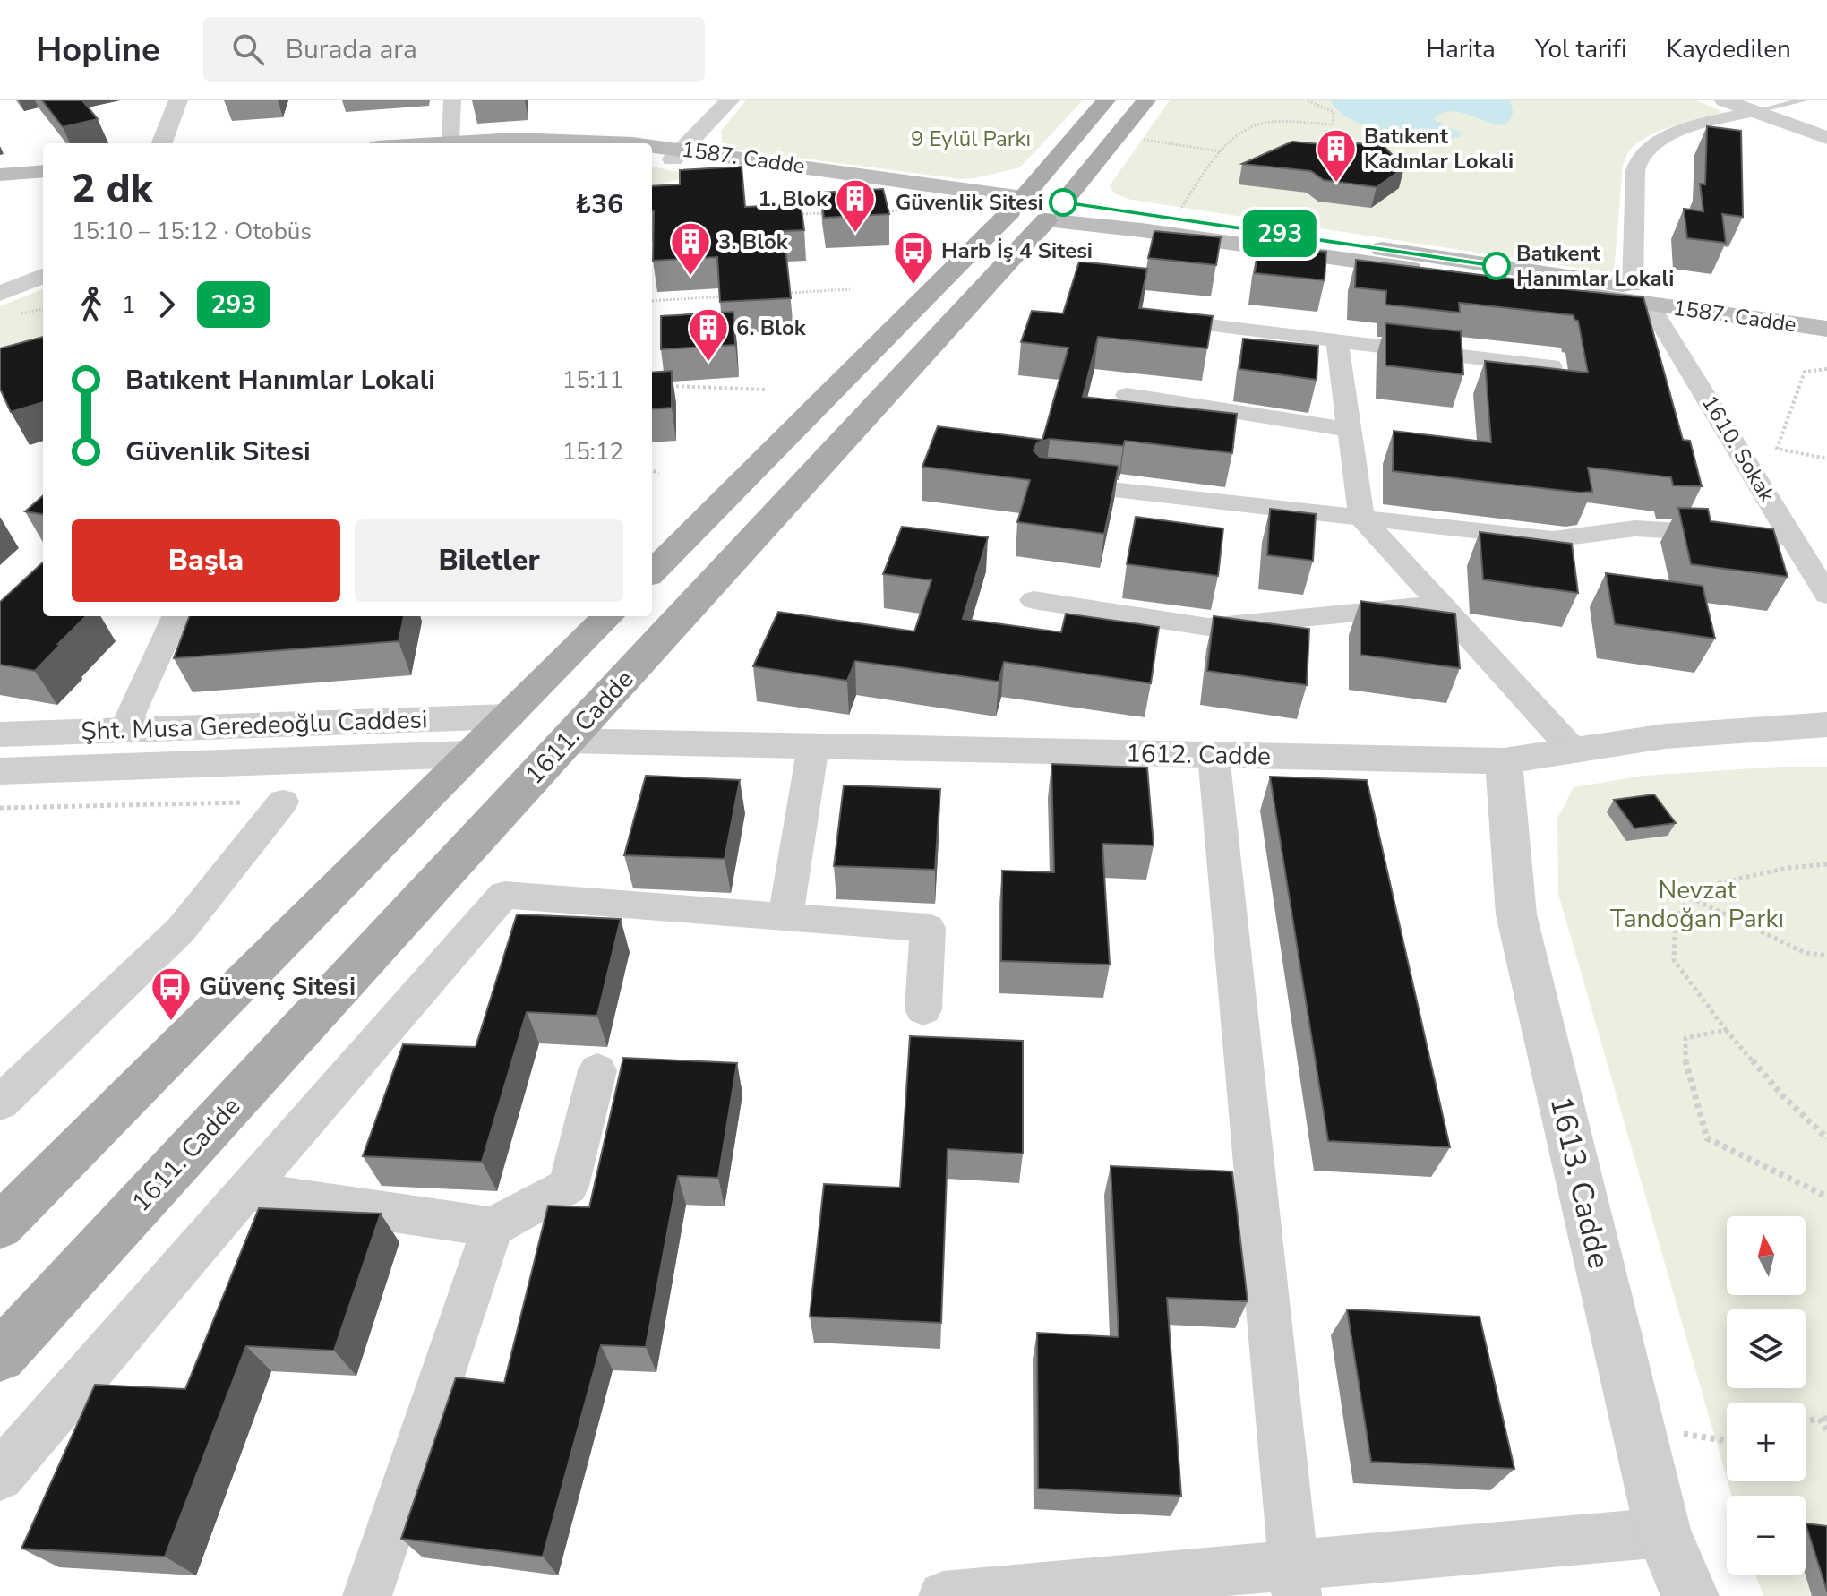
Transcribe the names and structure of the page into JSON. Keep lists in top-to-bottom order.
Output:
{
  "streets": {
    "main road": ["1587. Cadde", "1611. Cadde"],
    "street": [
      "1610. Sokak",
      "Şht. Musa Geredeoğlu Caddesi",
      "1612. Cadde",
      "1613. Cadde"
    ]
  },
  "crossings": [
    ["1587. Cadde", "1610. Sokak"],
    ["1587. Cadde", "1611. Cadde"],
    ["1611. Cadde", "1612. Cadde"],
    ["1612. Cadde", "1613. Cadde"]
  ],
  "parks": ["9 Eylül Parkı", "Nevzat Tandoğan Parkı"],
  "places": {
    "building": [
      "Batıkent Kadınlar Lokali",
      "1. Blok",
      "3. Blok",
      "6. Blok"
    ],
    "other": ["Güvenlik Sitesi", "Batıkent Hanımlar Lokali"],
    "bus stop": ["Harb İş 4 Sitesi", "Güvenç Sitesi"]
  },
  "lines": ["bus line 293"],
  "north": "top",
  "page": {
    "header": "Hopline",
    "search": "Burada ara",
    "nav": ["Harita", "Yol tarifi", "Kaydedilen"],
    "on_map": "293",
    "heading": ["2 dk", "15:10 – 15:12 · Otobüs", "₺36"],
    "legs": ["1", "293"],
    "list": [
      {
        "name": "Batıkent Hanımlar Lokali",
        "value": "15:11"
      },
      {
        "name": "Güvenlik Sitesi",
        "value": "15:12"
      }
    ],
    "buttons": ["Başla", "Biletler"],
    "map_buttons": ["+", "−"]
  }
}
